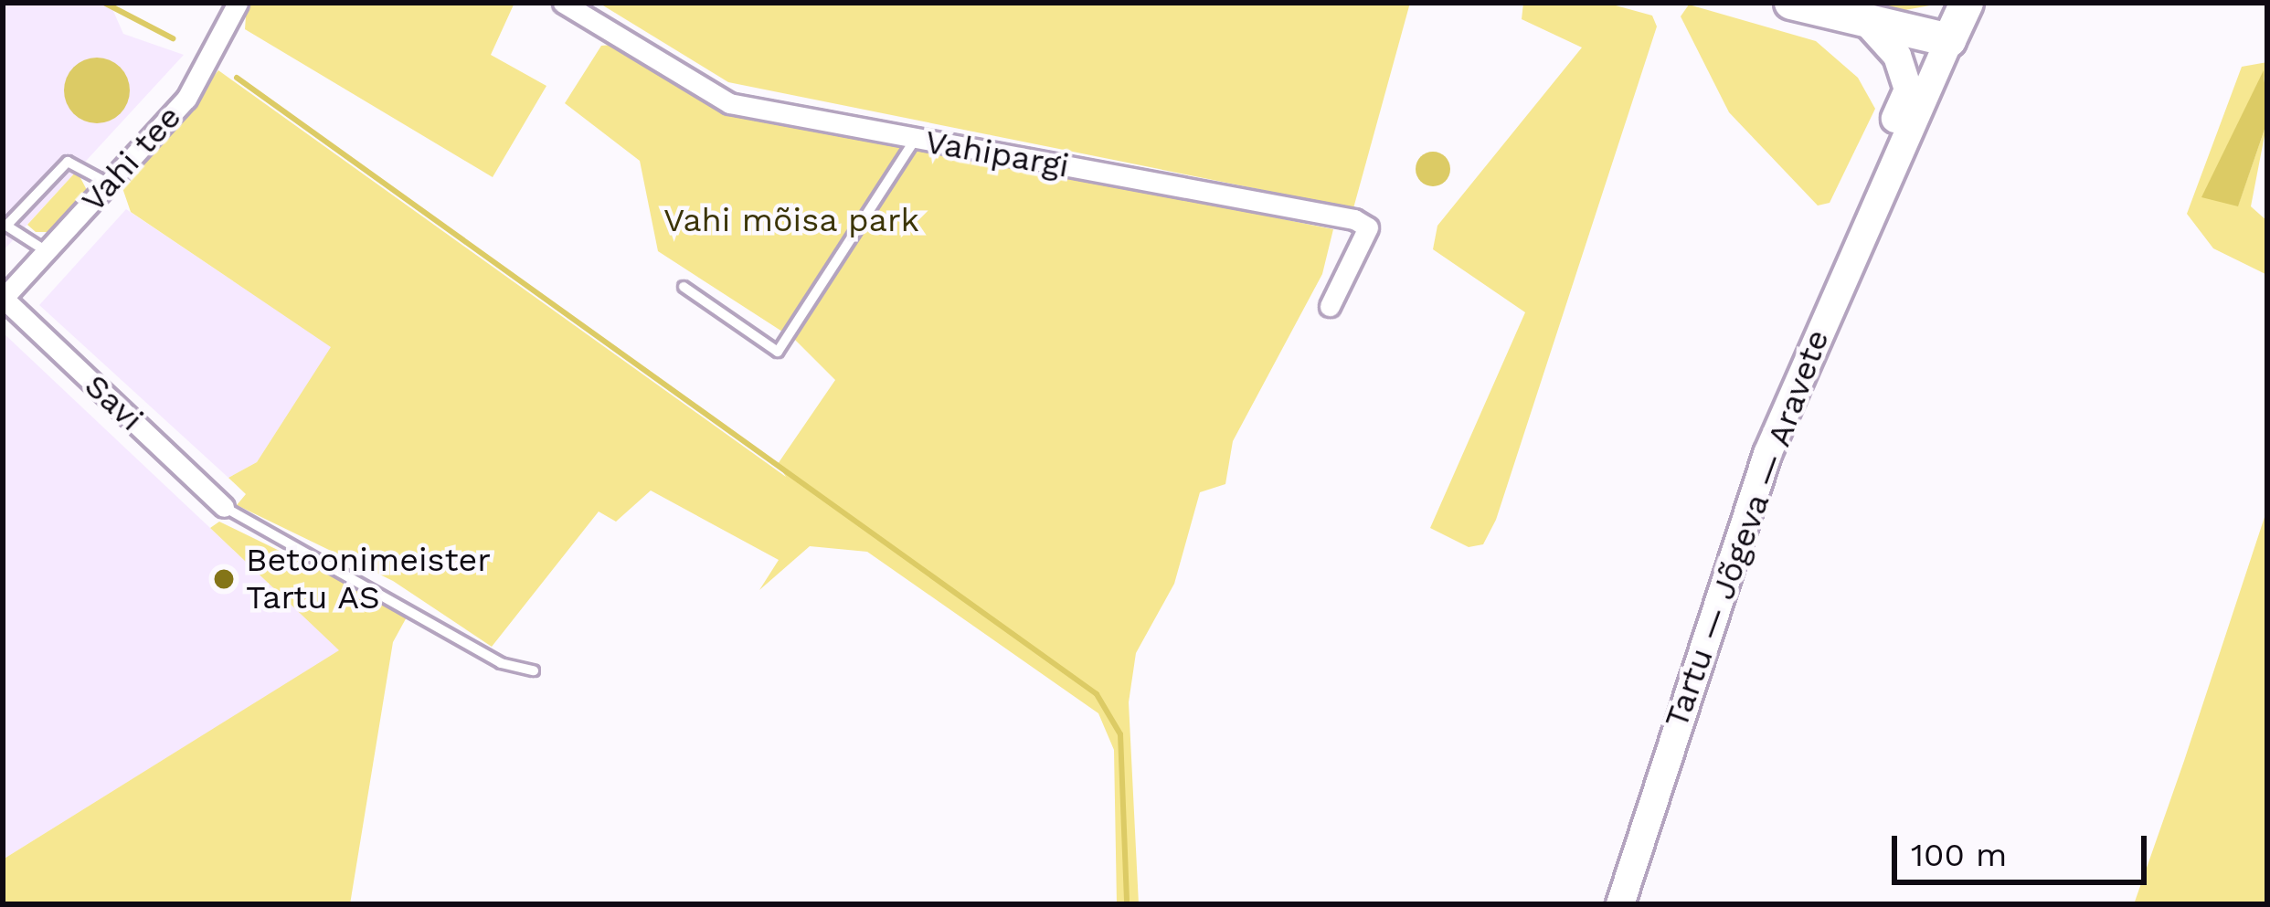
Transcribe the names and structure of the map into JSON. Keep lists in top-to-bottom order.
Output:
{
  "streets": {
    "main road": ["Tartu — Jõgeva — Aravete"],
    "street": ["Vahipargi", "Vahi tee", "Savi"]
  },
  "crossings": [
    ["Vahi tee", "Savi"]
  ],
  "parks": ["Vahi mõisa park"],
  "places": ["Betoonimeister Tartu AS"],
  "scale_bar": "100 m"
}
